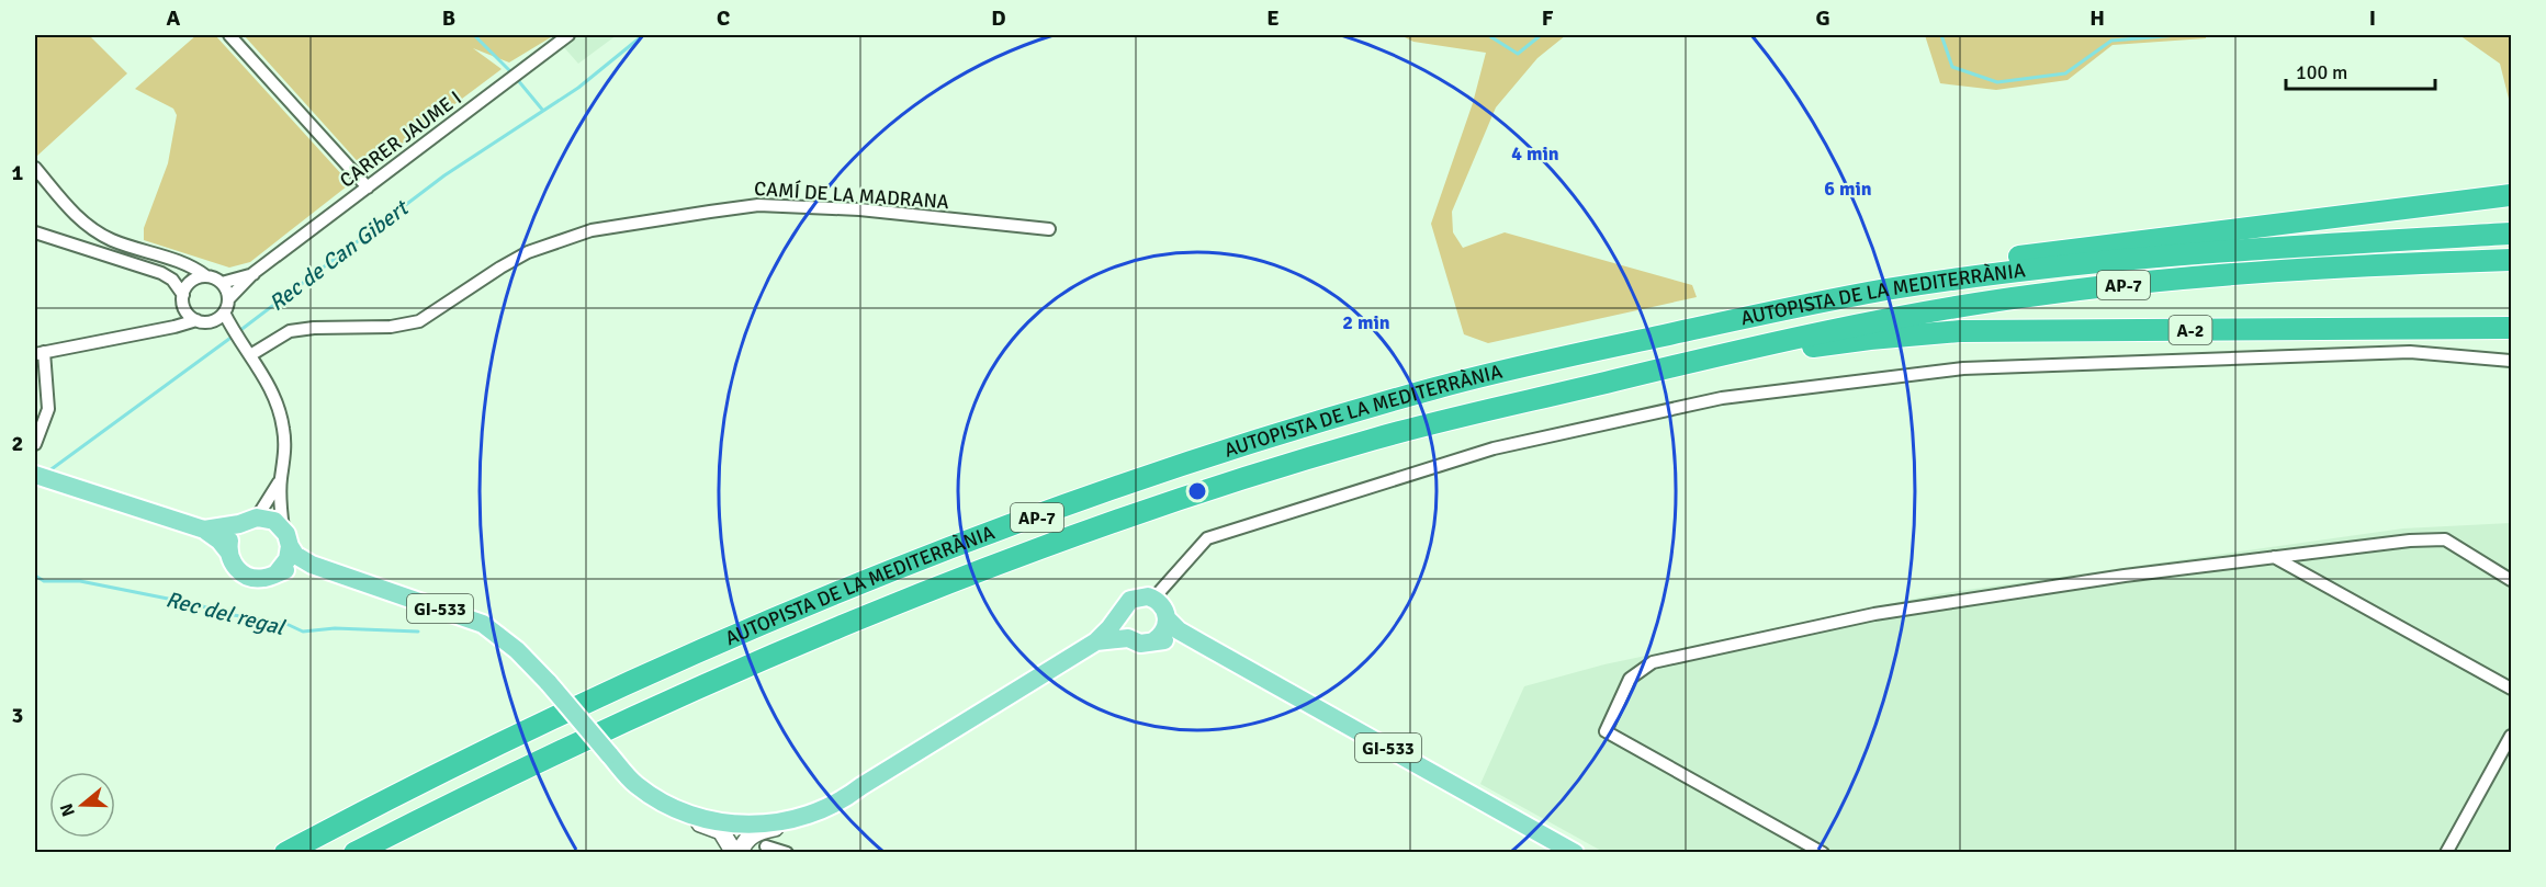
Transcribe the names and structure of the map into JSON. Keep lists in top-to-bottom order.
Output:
{
  "streets": {
    "highway": ["AP-7", "AUTOPISTA DE LA MEDITERRÀNIA", "A-2"],
    "main road": ["GI-533"],
    "street": ["CARRER JAUME I", "CAMÍ DE LA MADRANA"]
  },
  "crossings": [
    ["AUTOPISTA DE LA MEDITERRÀNIA", "A-2"]
  ],
  "water": ["Rec de Can Gibert", "Rec del regal"],
  "scale_bar": "100 m",
  "north": "left",
  "grid": {
    "columns": [
      "A",
      "B",
      "C",
      "D",
      "E",
      "F",
      "G",
      "H",
      "I"
    ],
    "rows": ["1", "2", "3"]
  },
  "rings": ["4 min", "6 min", "2 min"]
}
